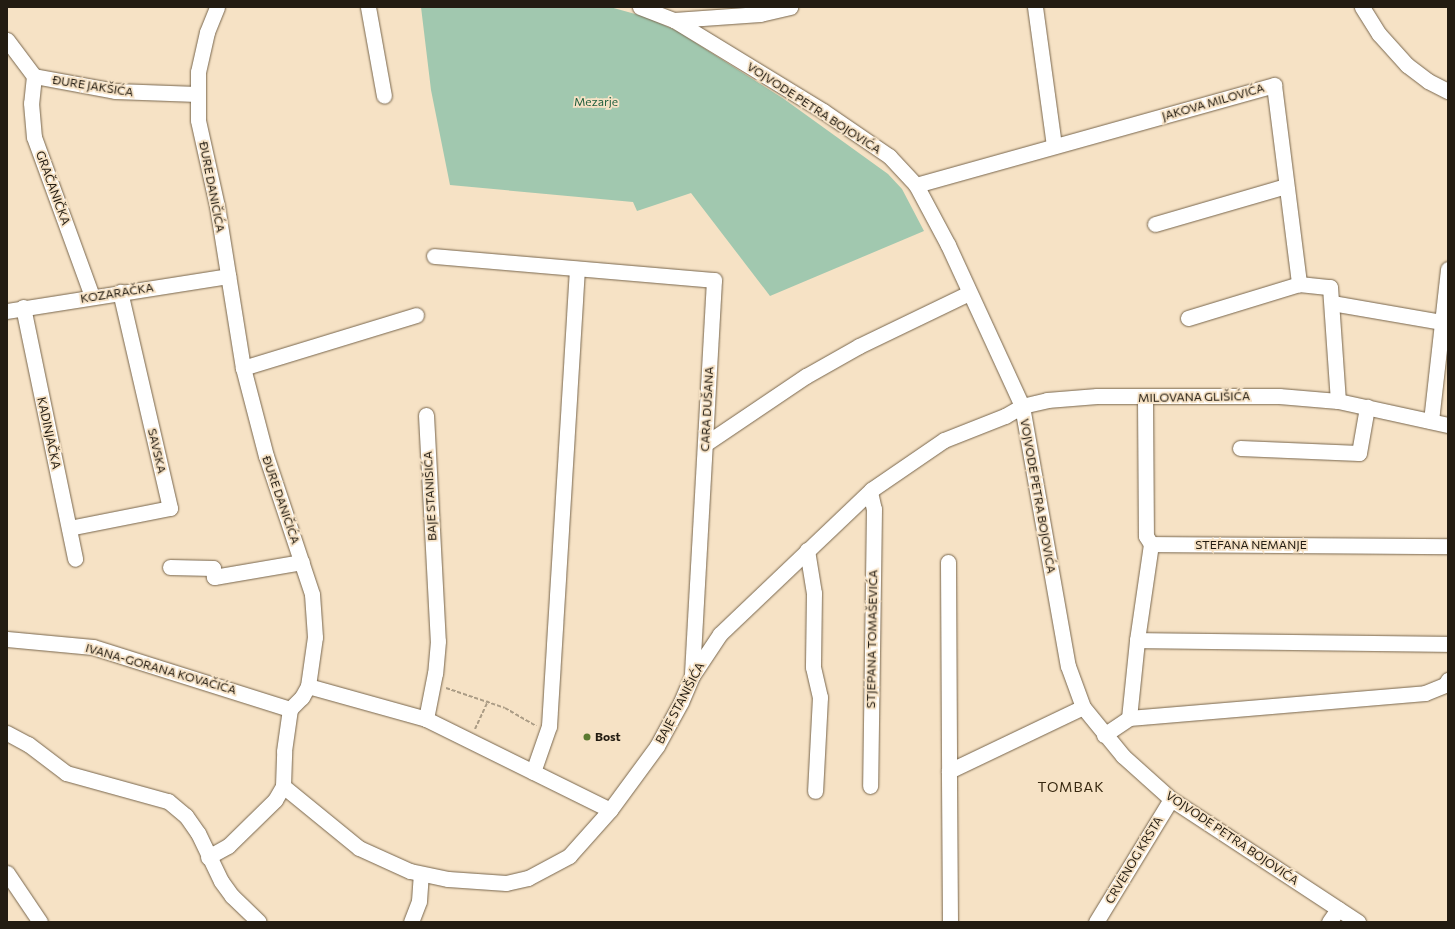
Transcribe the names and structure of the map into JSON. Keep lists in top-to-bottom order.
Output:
{
  "streets": {
    "street": [
      "ĐURE JAKŠIĆA",
      "JAKOVA MILOVIĆA",
      "VOJVODE PETRA BOJOVIĆA",
      "ĐURE DANIČIĆA",
      "GRAČANIČKA",
      "KOZARAČKA",
      "MILOVANA GLIŠIĆA",
      "CARA DUŠANA",
      "KADINJAČKA",
      "SAVSKA",
      "BAJE STANIŠIĆA",
      "STEFANA NEMANJE",
      "STJEPANA TOMAŠEVIĆA",
      "IVANA-GORANA KOVAČIĆA",
      "CRVENOG KRSTA"
    ]
  },
  "crossings": [
    ["ĐURE JAKŠIĆA", "ĐURE DANIČIĆA"],
    ["ĐURE JAKŠIĆA", "GRAČANIČKA"],
    ["JAKOVA MILOVIĆA", "VOJVODE PETRA BOJOVIĆA"],
    ["VOJVODE PETRA BOJOVIĆA", "MILOVANA GLIŠIĆA"],
    ["VOJVODE PETRA BOJOVIĆA", "BAJE STANIŠIĆA"],
    ["VOJVODE PETRA BOJOVIĆA", "CRVENOG KRSTA"],
    ["ĐURE DANIČIĆA", "KOZARAČKA"],
    ["ĐURE DANIČIĆA", "IVANA-GORANA KOVAČIĆA"],
    ["GRAČANIČKA", "KOZARAČKA"],
    ["KOZARAČKA", "KADINJAČKA"],
    ["KOZARAČKA", "SAVSKA"],
    ["MILOVANA GLIŠIĆA", "BAJE STANIŠIĆA"],
    ["CARA DUŠANA", "BAJE STANIŠIĆA"],
    ["KADINJAČKA", "SAVSKA"],
    ["BAJE STANIŠIĆA", "STJEPANA TOMAŠEVIĆA"]
  ],
  "districts": ["TOMBAK"],
  "parks": ["Mezarje"],
  "places": ["Bost"]
}
